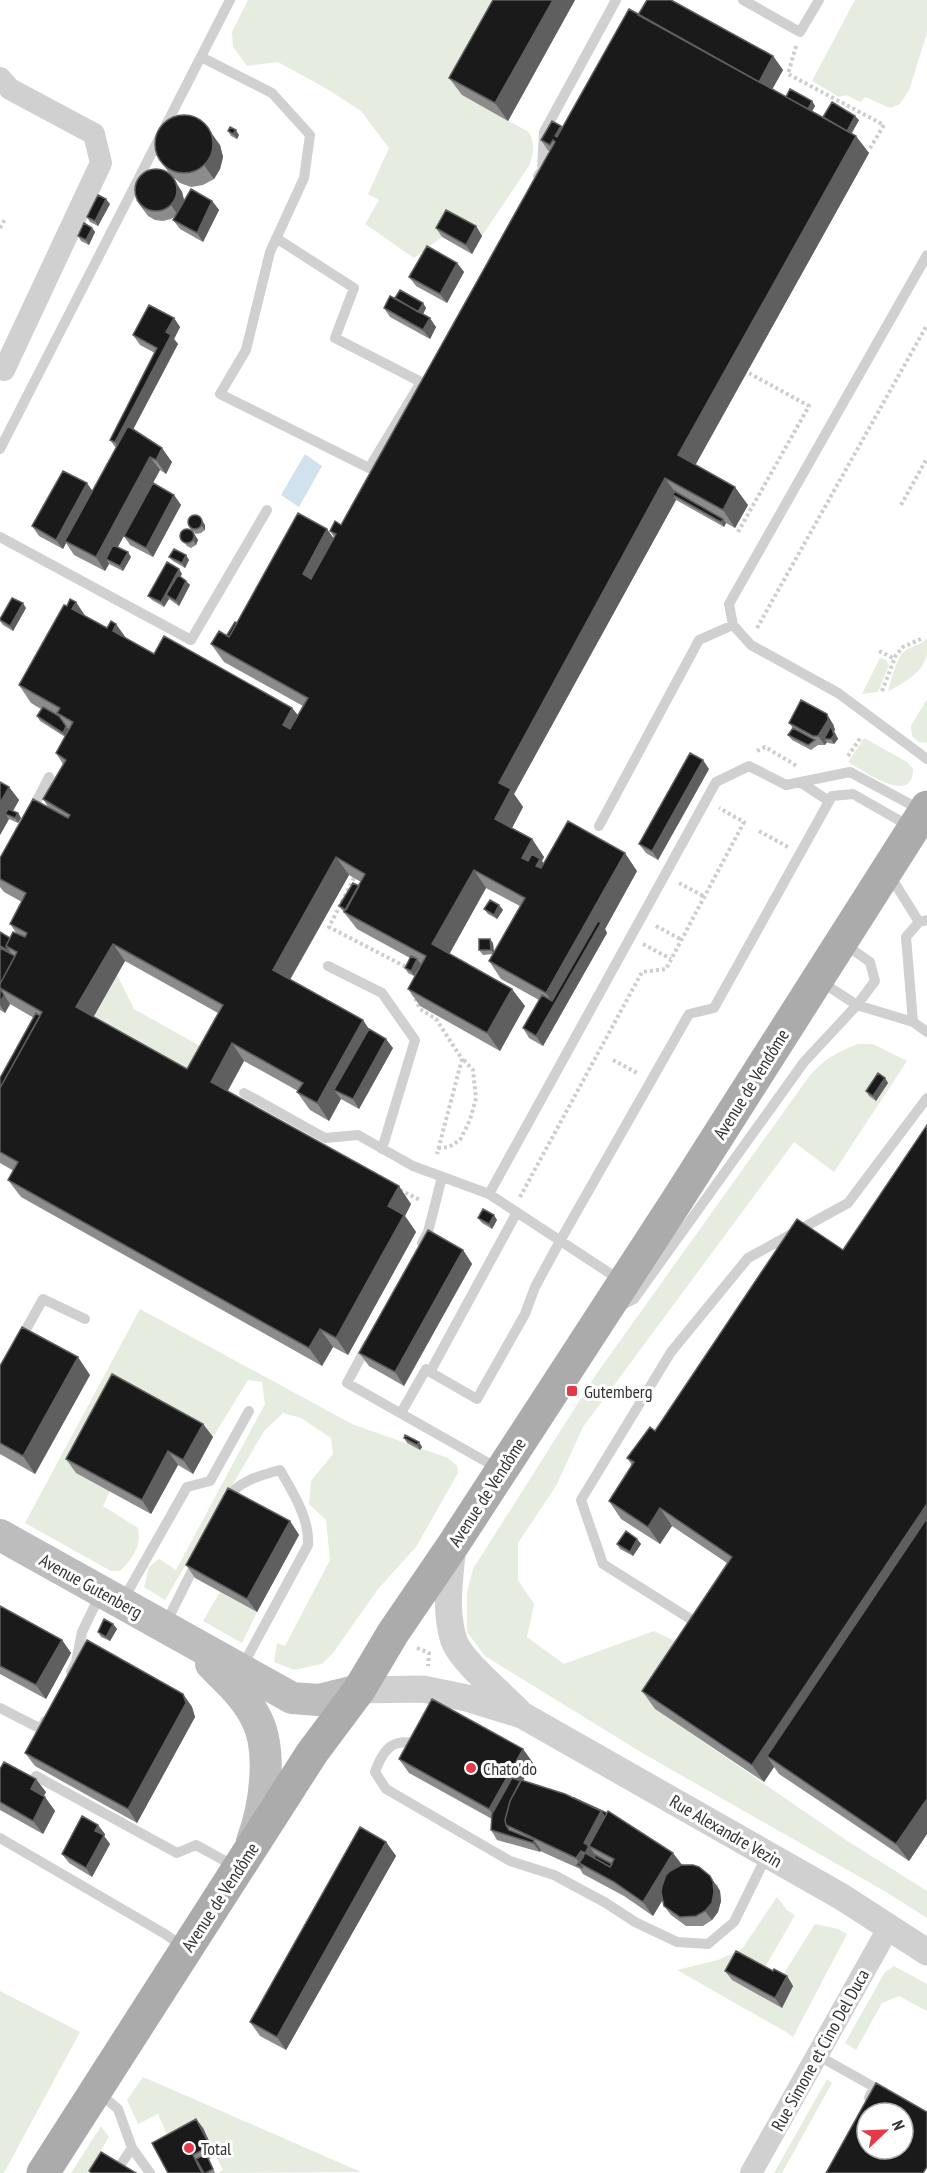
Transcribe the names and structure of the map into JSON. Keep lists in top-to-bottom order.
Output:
{
  "streets": {
    "main road": ["Avenue de Vendôme", "Avenue Gutenberg"],
    "street": ["Rue Alexandre Vezin", "Rue Simone et Cino Del Duca"]
  },
  "crossings": [
    ["Avenue de Vendôme", "Avenue Gutenberg"],
    ["Avenue de Vendôme", "Rue Alexandre Vezin"],
    ["Avenue Gutenberg", "Rue Alexandre Vezin"],
    ["Rue Alexandre Vezin", "Rue Simone et Cino Del Duca"]
  ],
  "places": {
    "transit": ["Gutemberg"],
    "other": ["Chato'do", "Total"]
  },
  "north": "top right"
}
